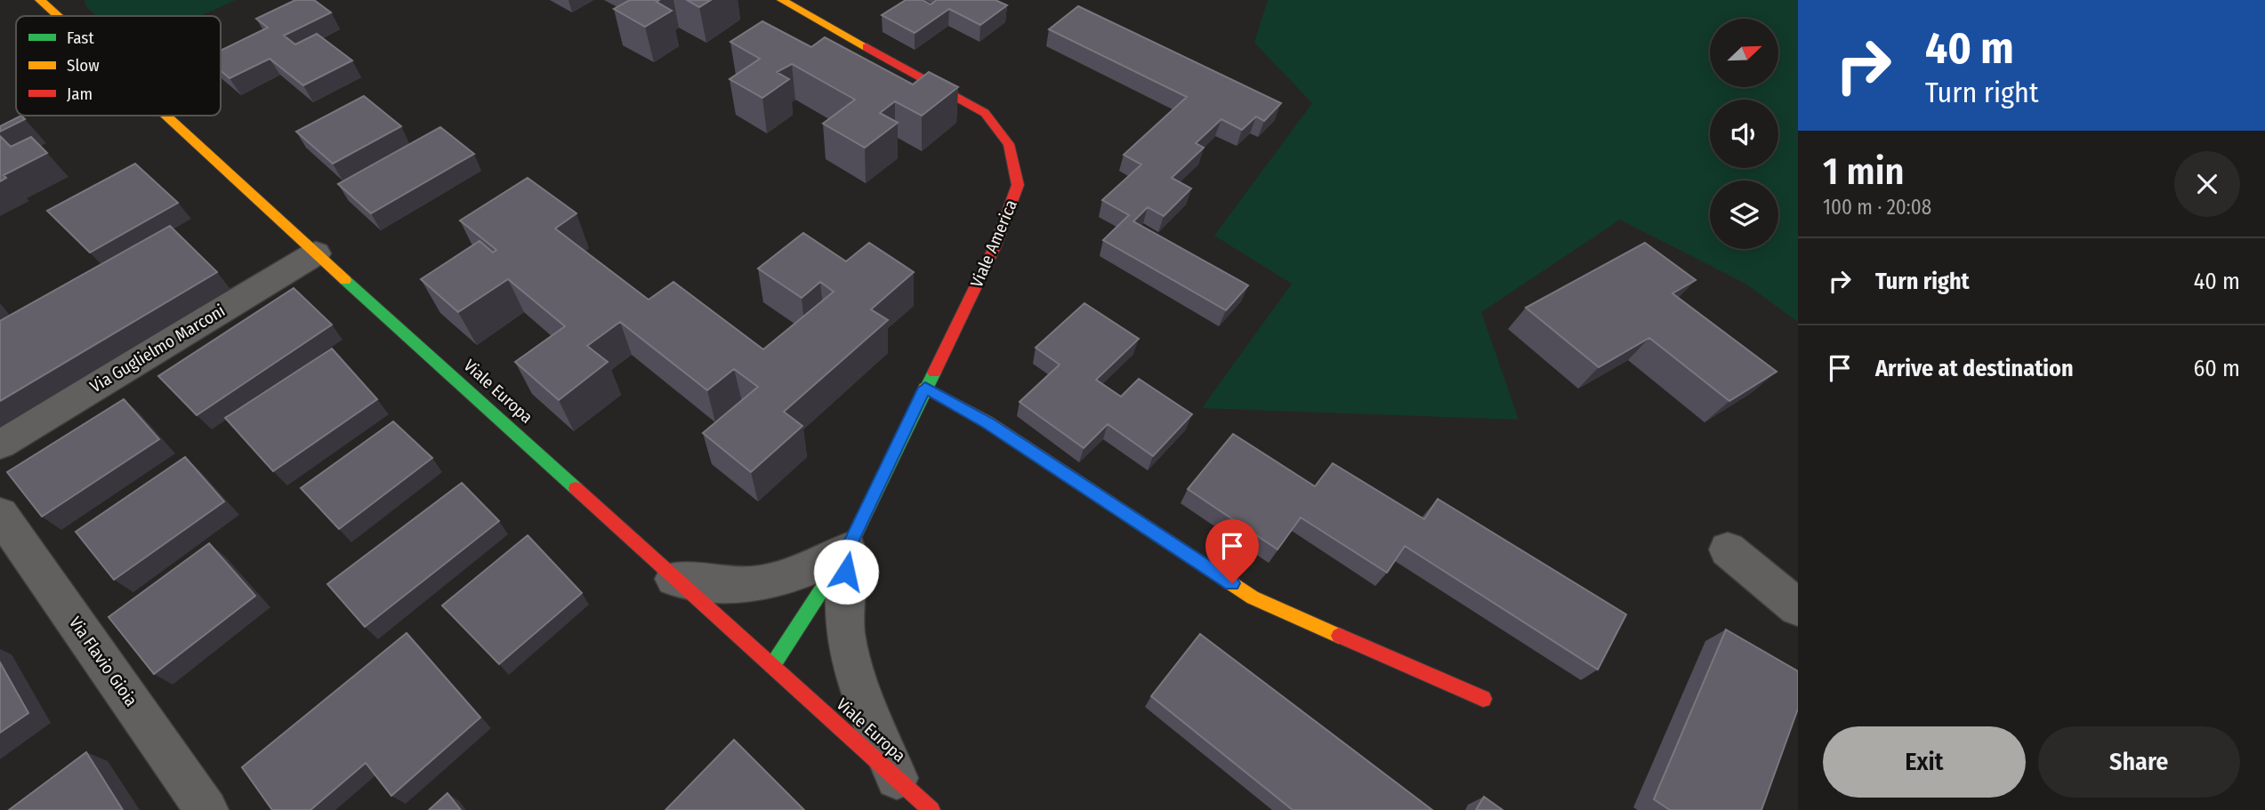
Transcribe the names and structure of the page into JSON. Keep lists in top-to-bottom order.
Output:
{
  "streets": {
    "street": [
      "Viale America",
      "Via Guglielmo Marconi",
      "Viale Europa",
      "Via Flavio Gioia"
    ]
  },
  "crossings": [
    ["Viale America", "Viale Europa"],
    ["Via Guglielmo Marconi", "Viale Europa"]
  ],
  "legend": ["Fast", "Slow", "Jam"],
  "north": "top right",
  "page": {
    "turn": ["40 m", "Turn right"],
    "heading": ["1 min", "100 m · 20:08"],
    "list": [
      {
        "name": "Turn right",
        "value": "40 m"
      },
      {
        "name": "Arrive at destination",
        "value": "60 m"
      }
    ],
    "buttons": ["Exit", "Share"]
  }
}
